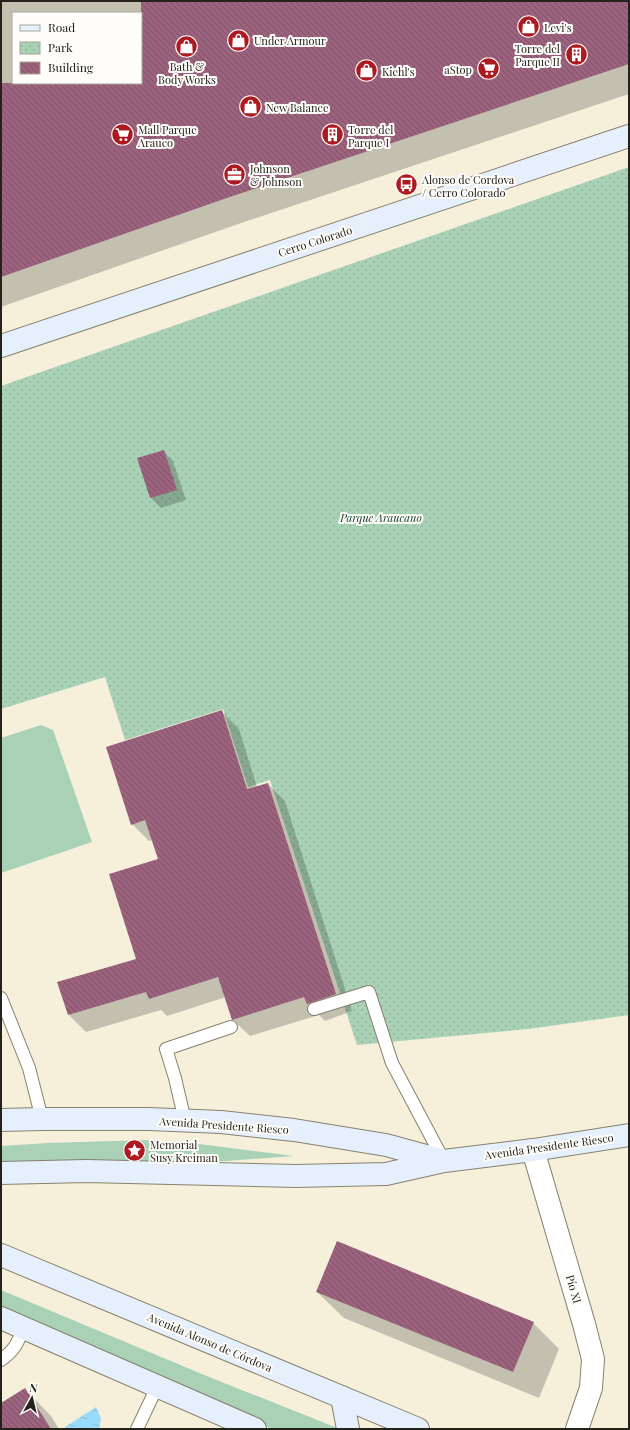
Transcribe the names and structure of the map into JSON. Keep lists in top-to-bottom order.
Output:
{
  "streets": {
    "main road": ["Cerro Colorado", "Avenida Presidente Riesco", "Avenida Alonso de Córdova"],
    "street": ["Pío XI"]
  },
  "crossings": [
    ["Avenida Presidente Riesco", "Pío XI"]
  ],
  "parks": ["Parque Araucano"],
  "places": {
    "shop": [
      "Levi's",
      "Under Armour",
      "Bath & Body Works",
      "Kiehl's",
      "New Balance"
    ],
    "building": ["Torre del Parque II", "Torre del Parque I"],
    "supermarket": ["aStop", "Mall Parque Arauco"],
    "office": ["Johnson & Johnson"],
    "bus stop": ["Alonso de Cordova / Cerro Colorado"],
    "place": ["Memorial Susy Kreiman"]
  },
  "legend": ["Road", "Park", "Building"],
  "north": "top"
}
